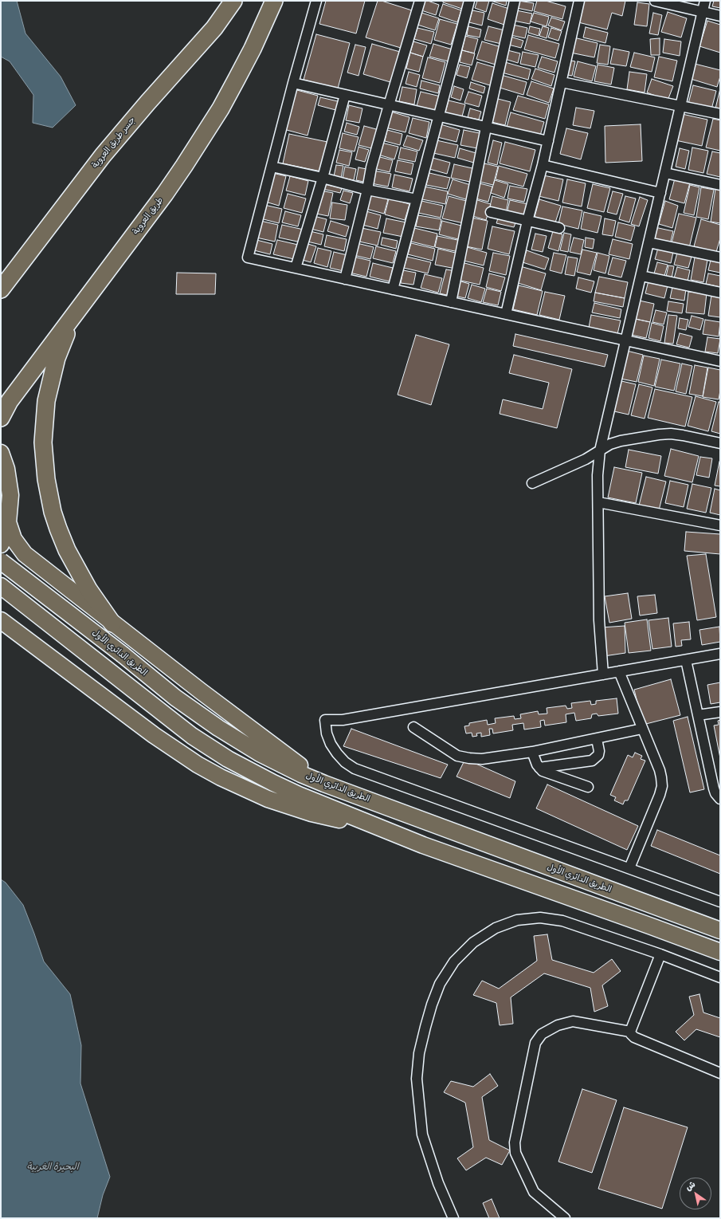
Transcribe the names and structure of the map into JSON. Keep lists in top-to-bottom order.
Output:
{
  "streets": {
    "highway": ["جسر طريق العروبة", "طريق العروبة"],
    "main road": ["الطريق الدائري الأول"]
  },
  "water": ["البحيرة الغربية"],
  "north": "top left"
}
